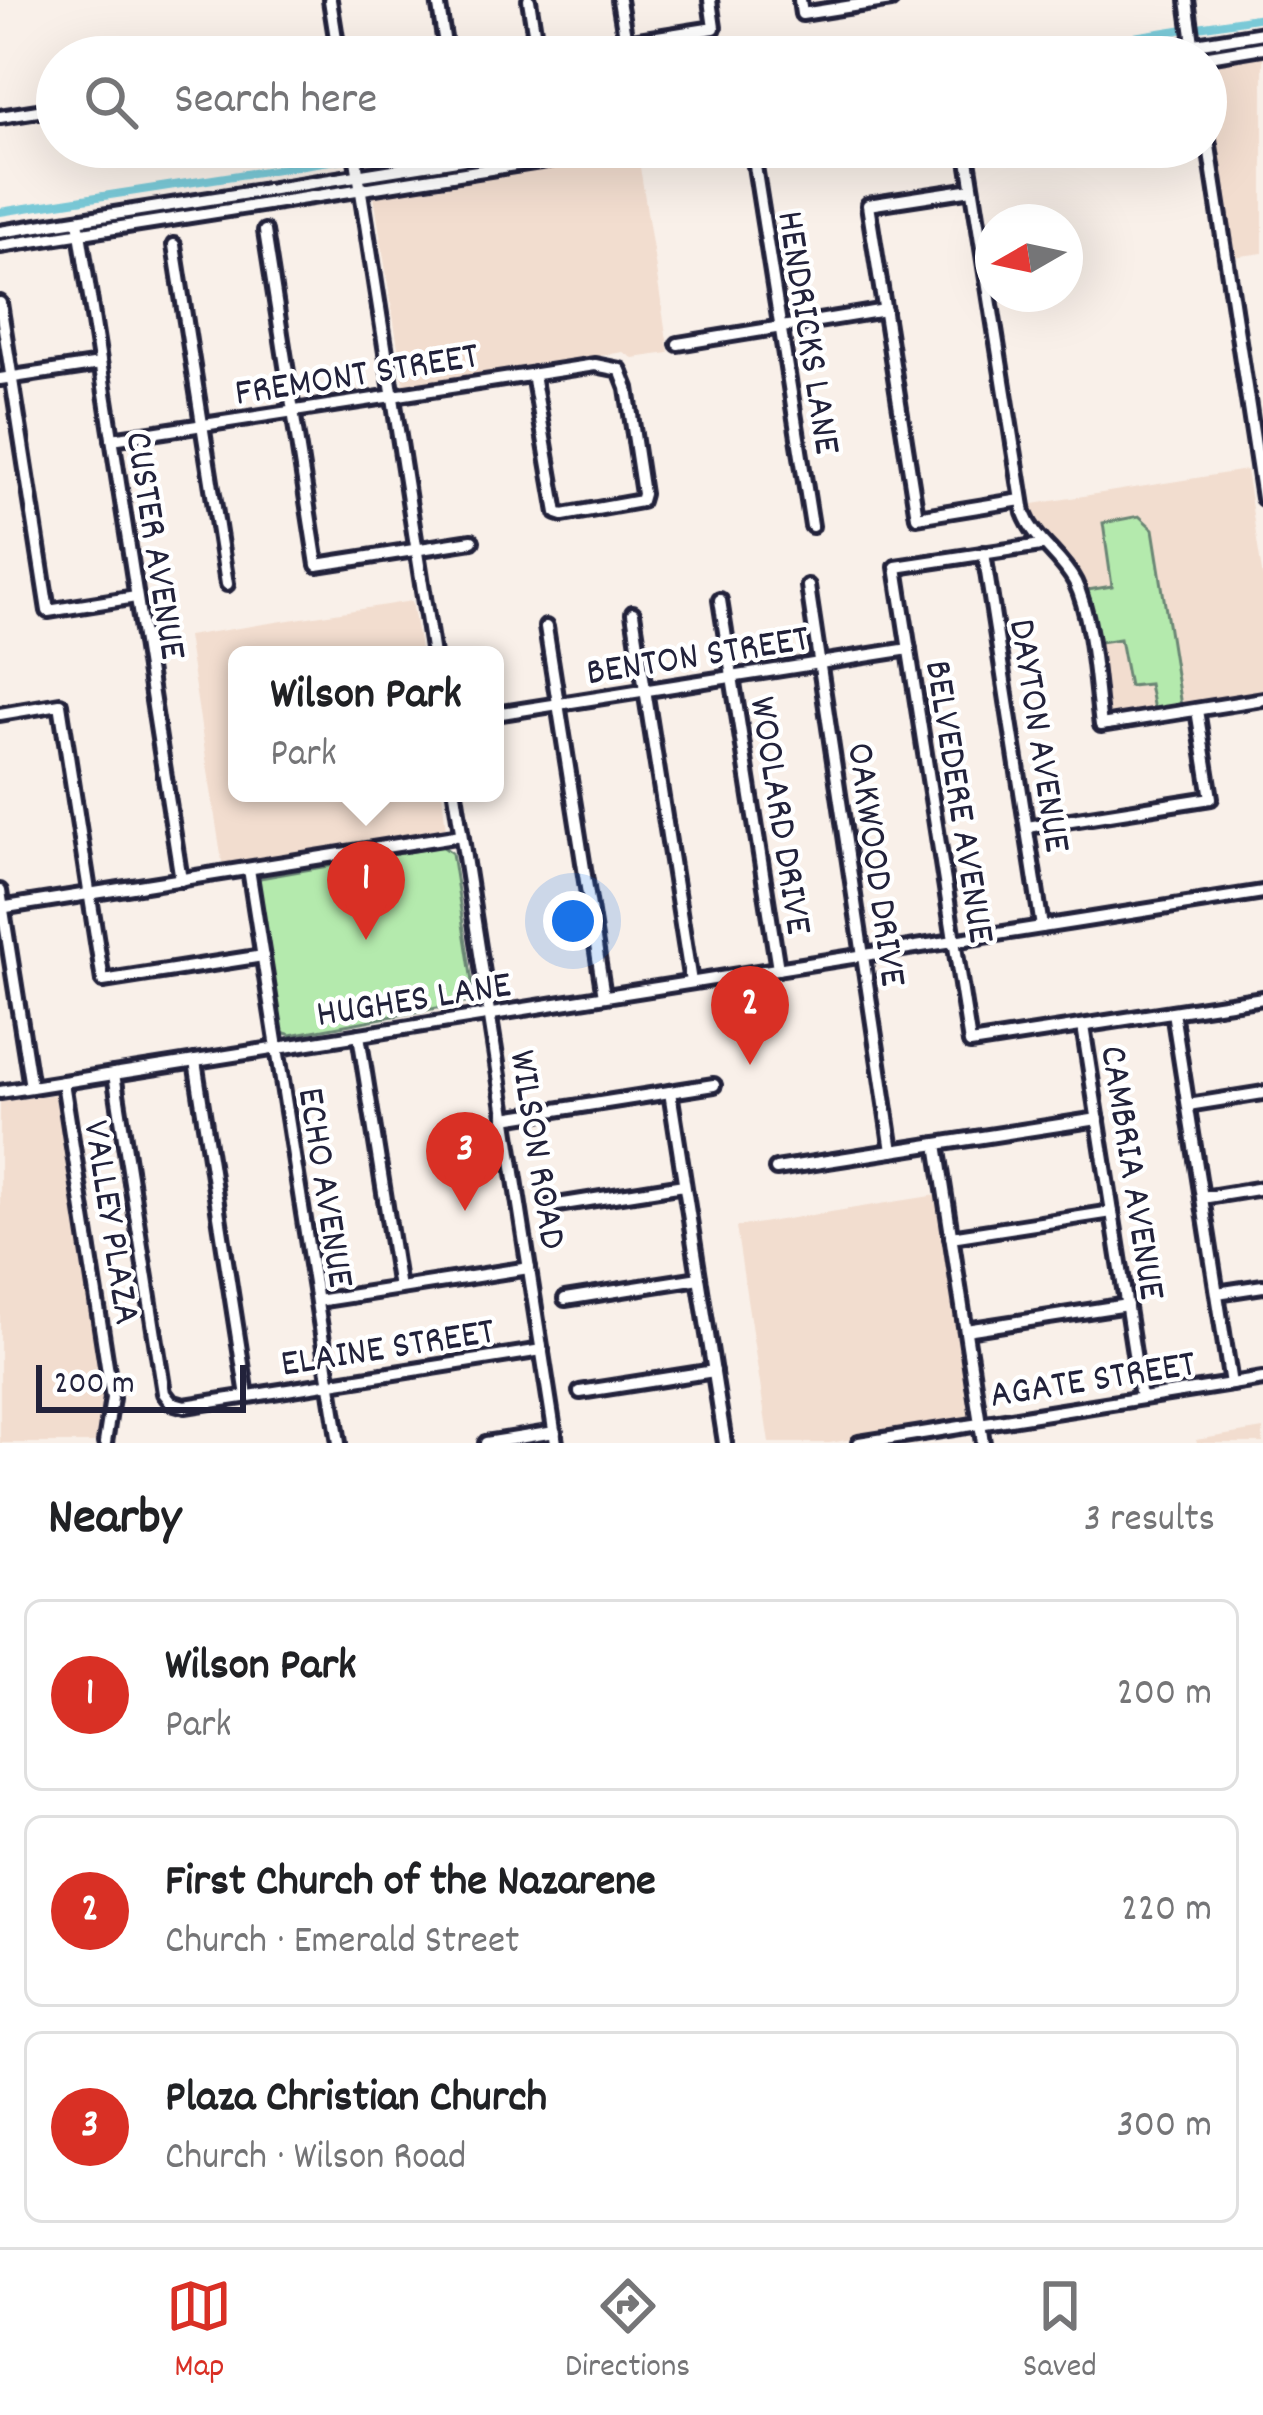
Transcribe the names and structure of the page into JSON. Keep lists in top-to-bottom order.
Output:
{
  "streets": {
    "street": [
      "HENDRICKS LANE",
      "FREMONT STREET",
      "CUSTER AVENUE",
      "BENTON STREET",
      "DAYTON AVENUE",
      "BELVEDERE AVENUE",
      "WOOLARD DRIVE",
      "OAKWOOD DRIVE",
      "HUGHES LANE",
      "WILSON ROAD",
      "CAMBRIA AVENUE",
      "ECHO AVENUE",
      "VALLEY PLAZA",
      "ELAINE STREET",
      "AGATE STREET"
    ]
  },
  "crossings": [
    ["FREMONT STREET", "CUSTER AVENUE"],
    ["BENTON STREET", "BELVEDERE AVENUE"],
    ["BENTON STREET", "WOOLARD DRIVE"],
    ["BENTON STREET", "OAKWOOD DRIVE"],
    ["DAYTON AVENUE", "BELVEDERE AVENUE"],
    ["DAYTON AVENUE", "HUGHES LANE"],
    ["BELVEDERE AVENUE", "HUGHES LANE"],
    ["BELVEDERE AVENUE", "CAMBRIA AVENUE"],
    ["WOOLARD DRIVE", "HUGHES LANE"],
    ["OAKWOOD DRIVE", "HUGHES LANE"],
    ["HUGHES LANE", "WILSON ROAD"],
    ["HUGHES LANE", "ECHO AVENUE"],
    ["HUGHES LANE", "VALLEY PLAZA"],
    ["HUGHES LANE", "ELAINE STREET"],
    ["WILSON ROAD", "ELAINE STREET"],
    ["CAMBRIA AVENUE", "AGATE STREET"],
    ["ECHO AVENUE", "ELAINE STREET"]
  ],
  "scale_bar": "200 m",
  "north": "left",
  "page": {
    "search": "Search here",
    "popup": ["Wilson Park", "Park"],
    "pins": ["1", "2", "3"],
    "scale": "200 m",
    "heading": ["Nearby", "3 results"],
    "list": [
      {
        "mark": "1",
        "name": "Wilson Park",
        "note": "Park",
        "value": "200 m"
      },
      {
        "mark": "2",
        "name": "First Church of the Nazarene",
        "note": "Church · Emerald Street",
        "value": "220 m"
      },
      {
        "mark": "3",
        "name": "Plaza Christian Church",
        "note": "Church · Wilson Road",
        "value": "300 m"
      }
    ],
    "nav": ["Map", "Directions", "Saved"]
  }
}
